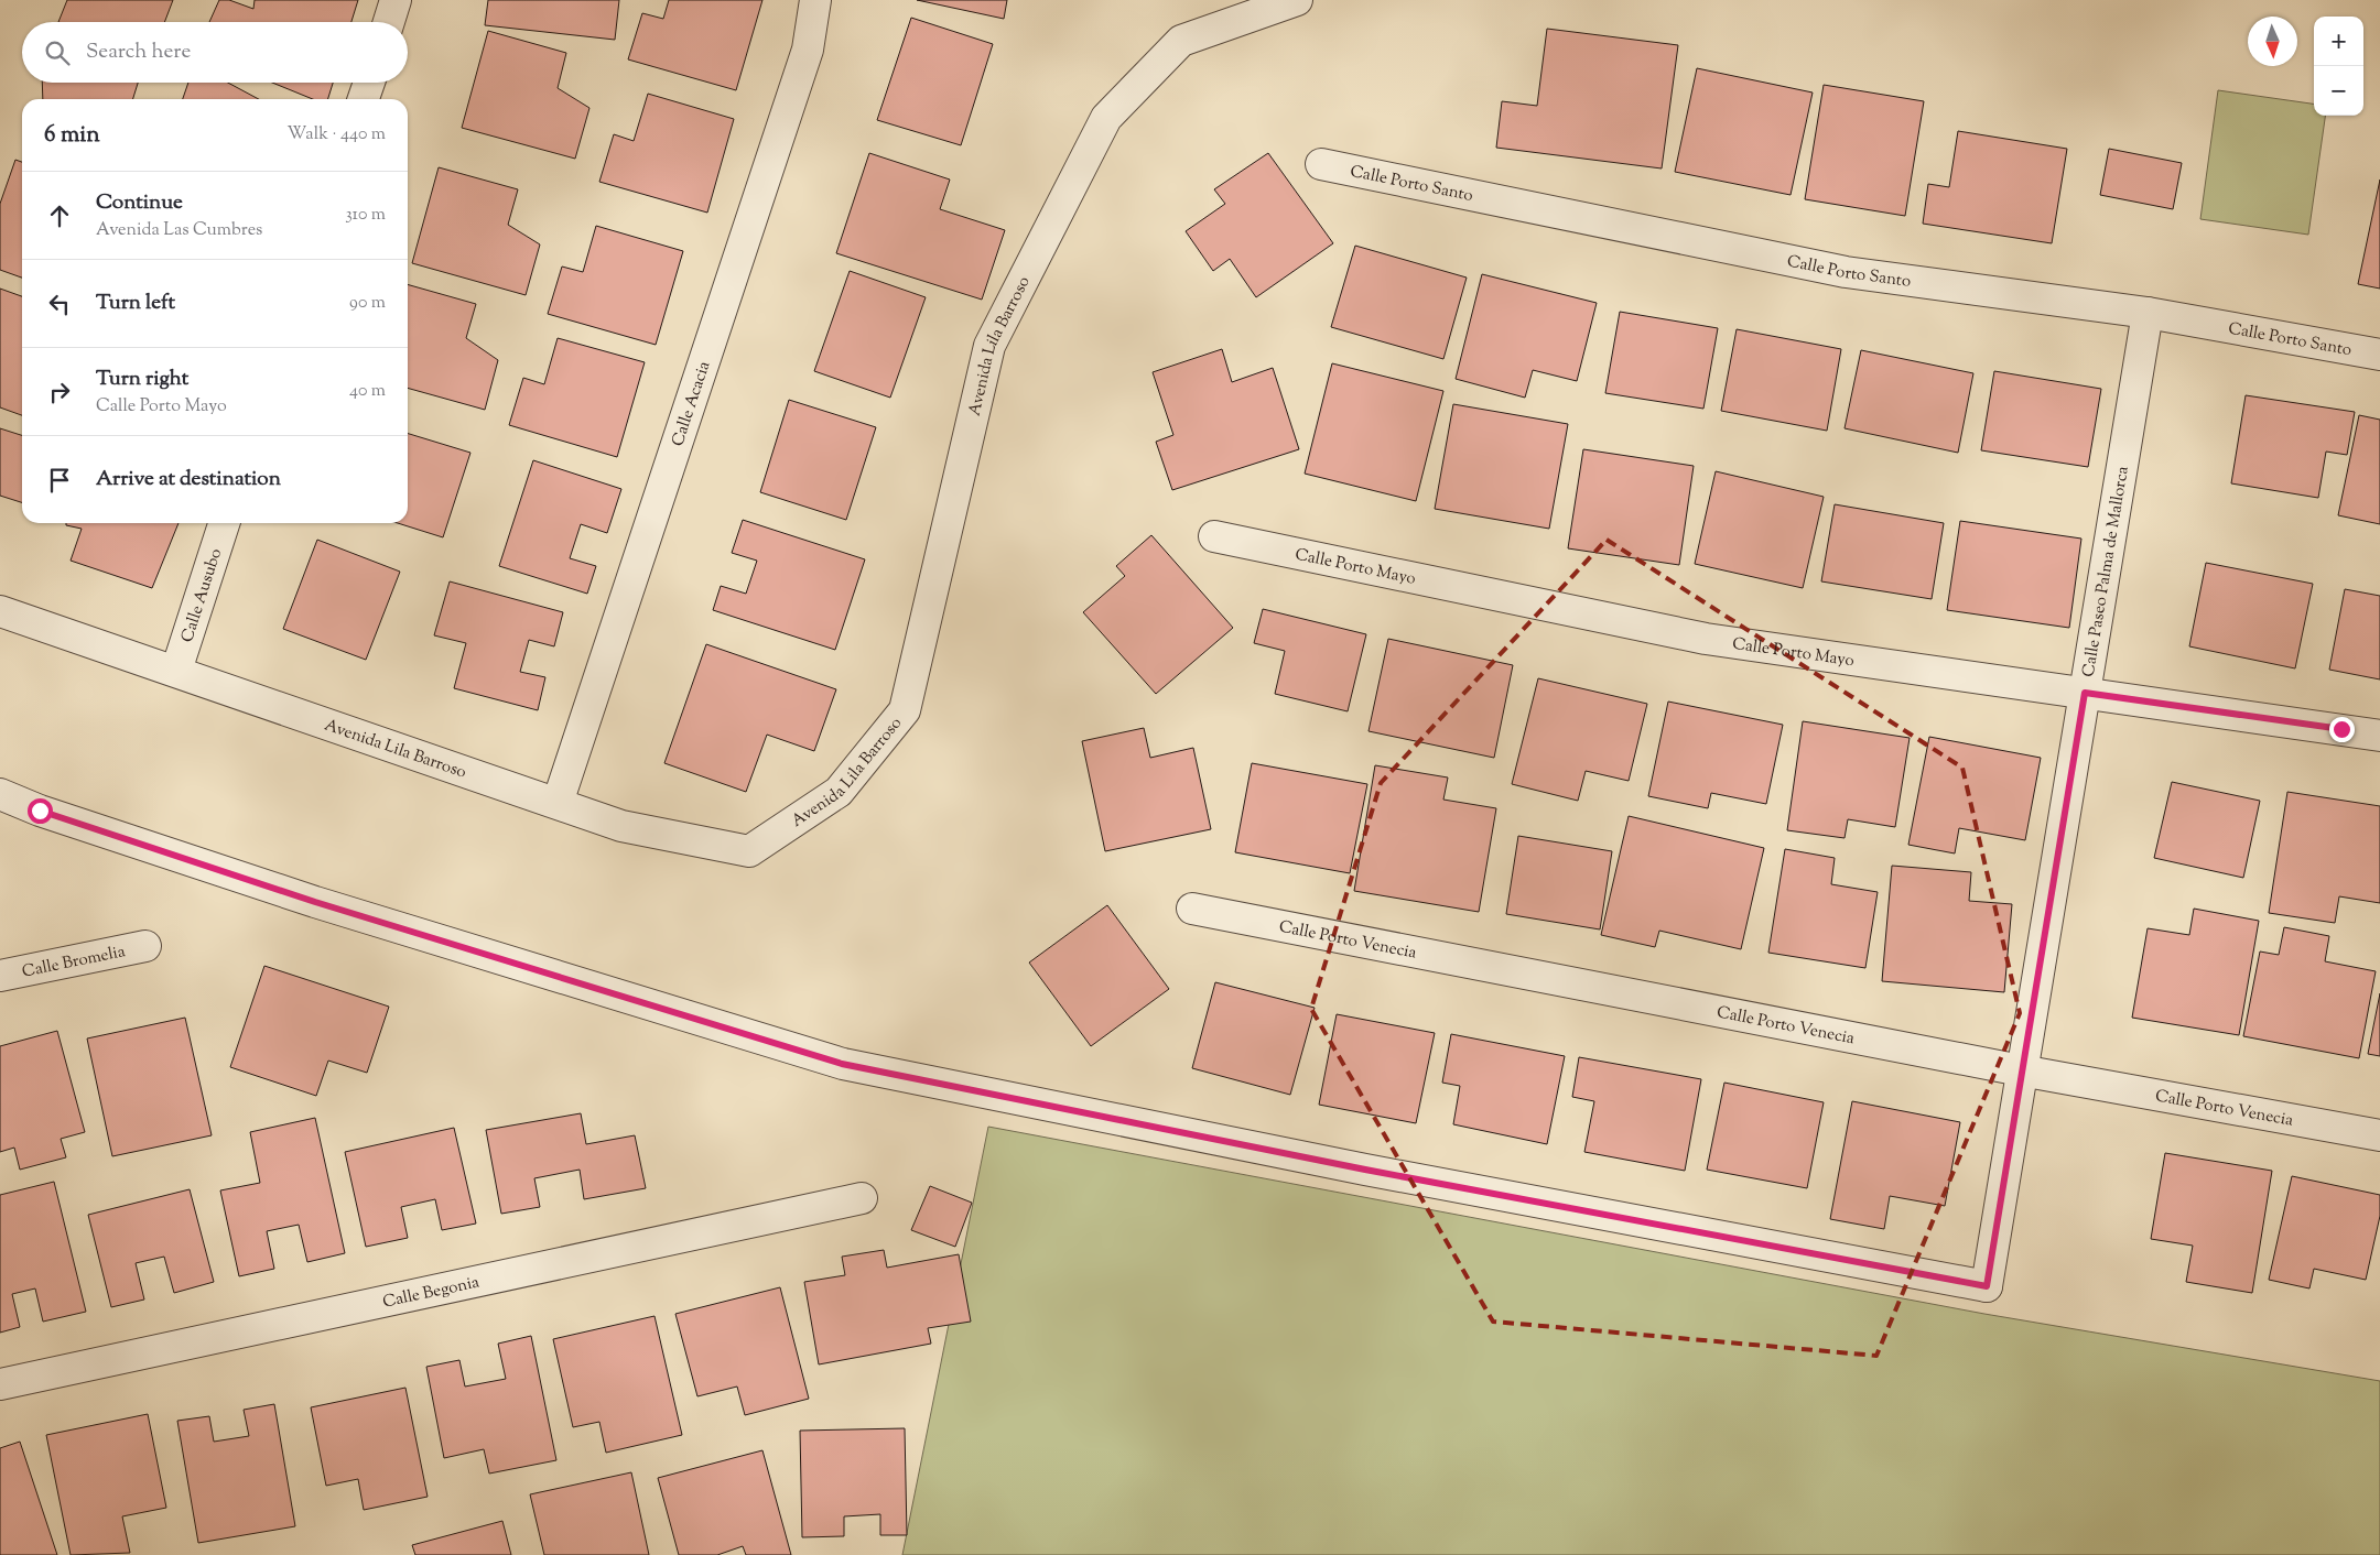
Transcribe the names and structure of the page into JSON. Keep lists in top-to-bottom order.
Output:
{
  "streets": {
    "street": [
      "Calle Porto Santo",
      "Avenida Lila Barroso",
      "Calle Acacia",
      "Calle Porto Mayo",
      "Calle Paseo Palma de Mallorca",
      "Calle Ausubo",
      "Calle Porto Venecia",
      "Calle Bromelia",
      "Calle Begonia"
    ]
  },
  "crossings": [
    ["Calle Porto Santo", "Calle Paseo Palma de Mallorca"],
    ["Avenida Lila Barroso", "Calle Acacia"],
    ["Avenida Lila Barroso", "Calle Ausubo"],
    ["Calle Porto Mayo", "Calle Paseo Palma de Mallorca"],
    ["Calle Paseo Palma de Mallorca", "Calle Porto Venecia"]
  ],
  "north": "bottom",
  "page": {
    "map_buttons": ["+", "−"],
    "search": "Search here",
    "heading": ["6 min", "Walk · 440 m"],
    "list": [
      ["Continue", "Avenida Las Cumbres", "310 m"],
      ["Turn left", "90 m"],
      ["Turn right", "Calle Porto Mayo", "40 m"],
      "Arrive at destination"
    ]
  }
}
